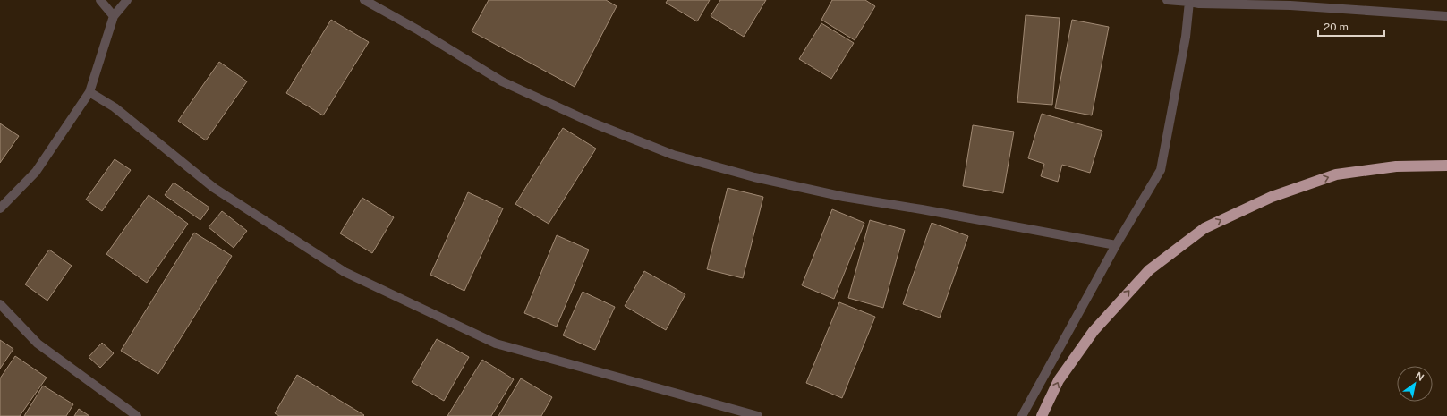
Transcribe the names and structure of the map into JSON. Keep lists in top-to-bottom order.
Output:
{
  "scale_bar": "20 m",
  "north": "top right"
}
